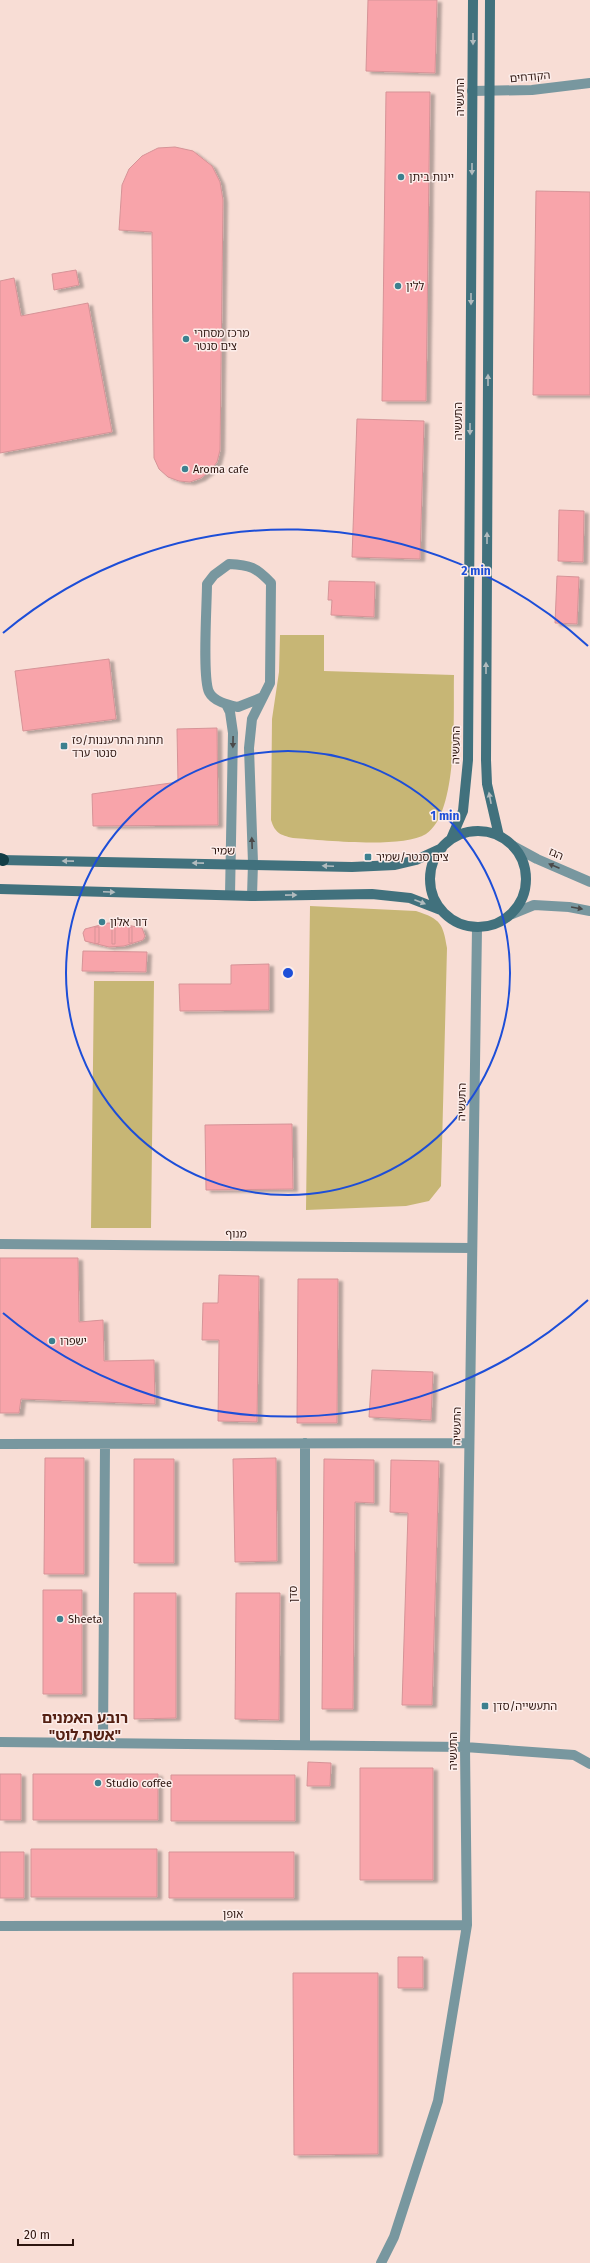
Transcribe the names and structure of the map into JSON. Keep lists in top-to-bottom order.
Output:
{
  "streets": {
    "street": [
      "הקודחים",
      "התעשיה",
      "שמיר",
      "הגז",
      "מנוף",
      "סדן",
      "אופן"
    ]
  },
  "crossings": [
    ["הקודחים", "התעשיה"],
    ["התעשיה", "שמיר"],
    ["התעשיה", "הגז"],
    ["התעשיה", "מנוף"],
    ["התעשיה", "אופן"],
    ["שמיר", "הגז"]
  ],
  "one_way": ["הגז"],
  "districts": ["רובע האמנים \"אשת לוט\""],
  "places": {
    "other": [
      "יינות ביתן",
      "ללין",
      "מרכז מסחרי צים סנטר",
      "Aroma cafe",
      "דור אלון",
      "ישפרו",
      "Sheeta",
      "Studio coffee"
    ],
    "transit": ["תחנת התרעננות/פז סנטר ערד", "צים סנטר/שמיר", "התעשייה/סדן"]
  },
  "scale_bar": "20 m",
  "rings": ["2 min", "1 min"]
}
